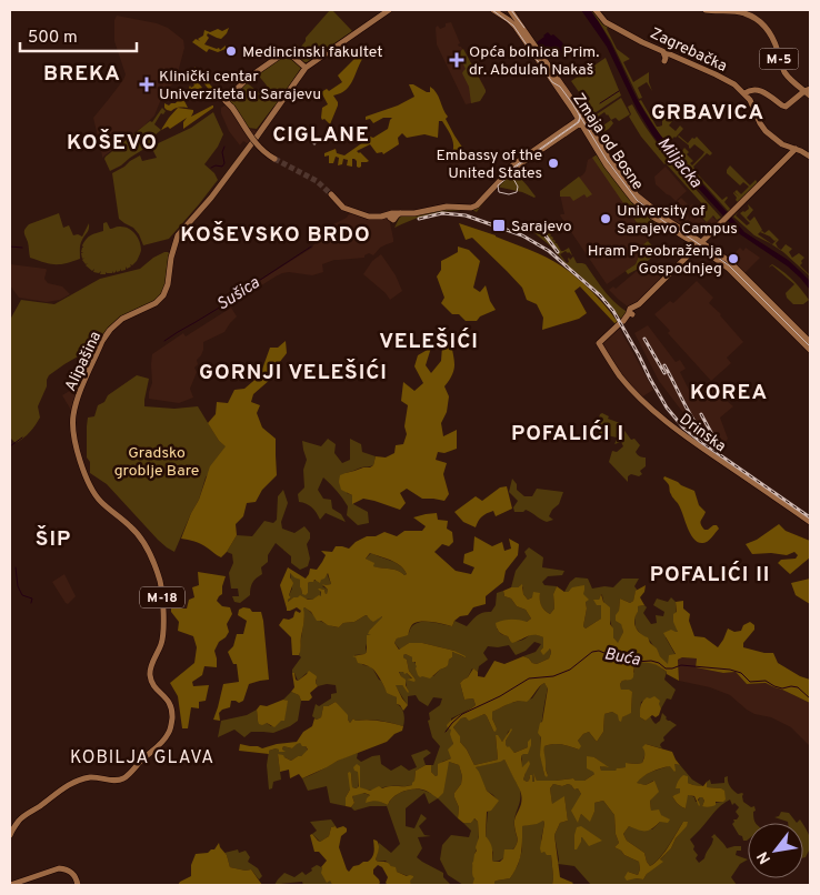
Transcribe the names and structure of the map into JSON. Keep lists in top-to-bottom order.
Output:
{
  "streets": {
    "main road": [
      "Zagrebačka",
      "M-5",
      "Zmaja od Bosne",
      "Alipašina",
      "Drinska",
      "M-18"
    ]
  },
  "crossings": [
    ["Zmaja od Bosne", "Drinska"]
  ],
  "districts": [
    "BREKA",
    "GRBAVICA",
    "CIGLANE",
    "KOŠEVO",
    "KOŠEVSKO BRDO",
    "VELEŠIĆI",
    "GORNJI VELEŠIĆI",
    "KOREA",
    "POFALIĆI I",
    "ŠIP",
    "POFALIĆI II",
    "KOBILJA GLAVA"
  ],
  "water": ["Miljacka", "Sušica", "Buća"],
  "parks": ["Gradsko groblje Bare"],
  "places": {
    "other": [
      "Medincinski fakultet",
      "Embassy of the United States",
      "University of Sarajevo Campus",
      "Hram Preobraženja Gospodnjeg"
    ],
    "health": ["Opća bolnica Prim. dr. Abdulah Nakaš", "Klinički centar Univerziteta u Sarajevu"],
    "transit": ["Sarajevo"]
  },
  "scale_bar": "500 m",
  "north": "bottom left"
}
